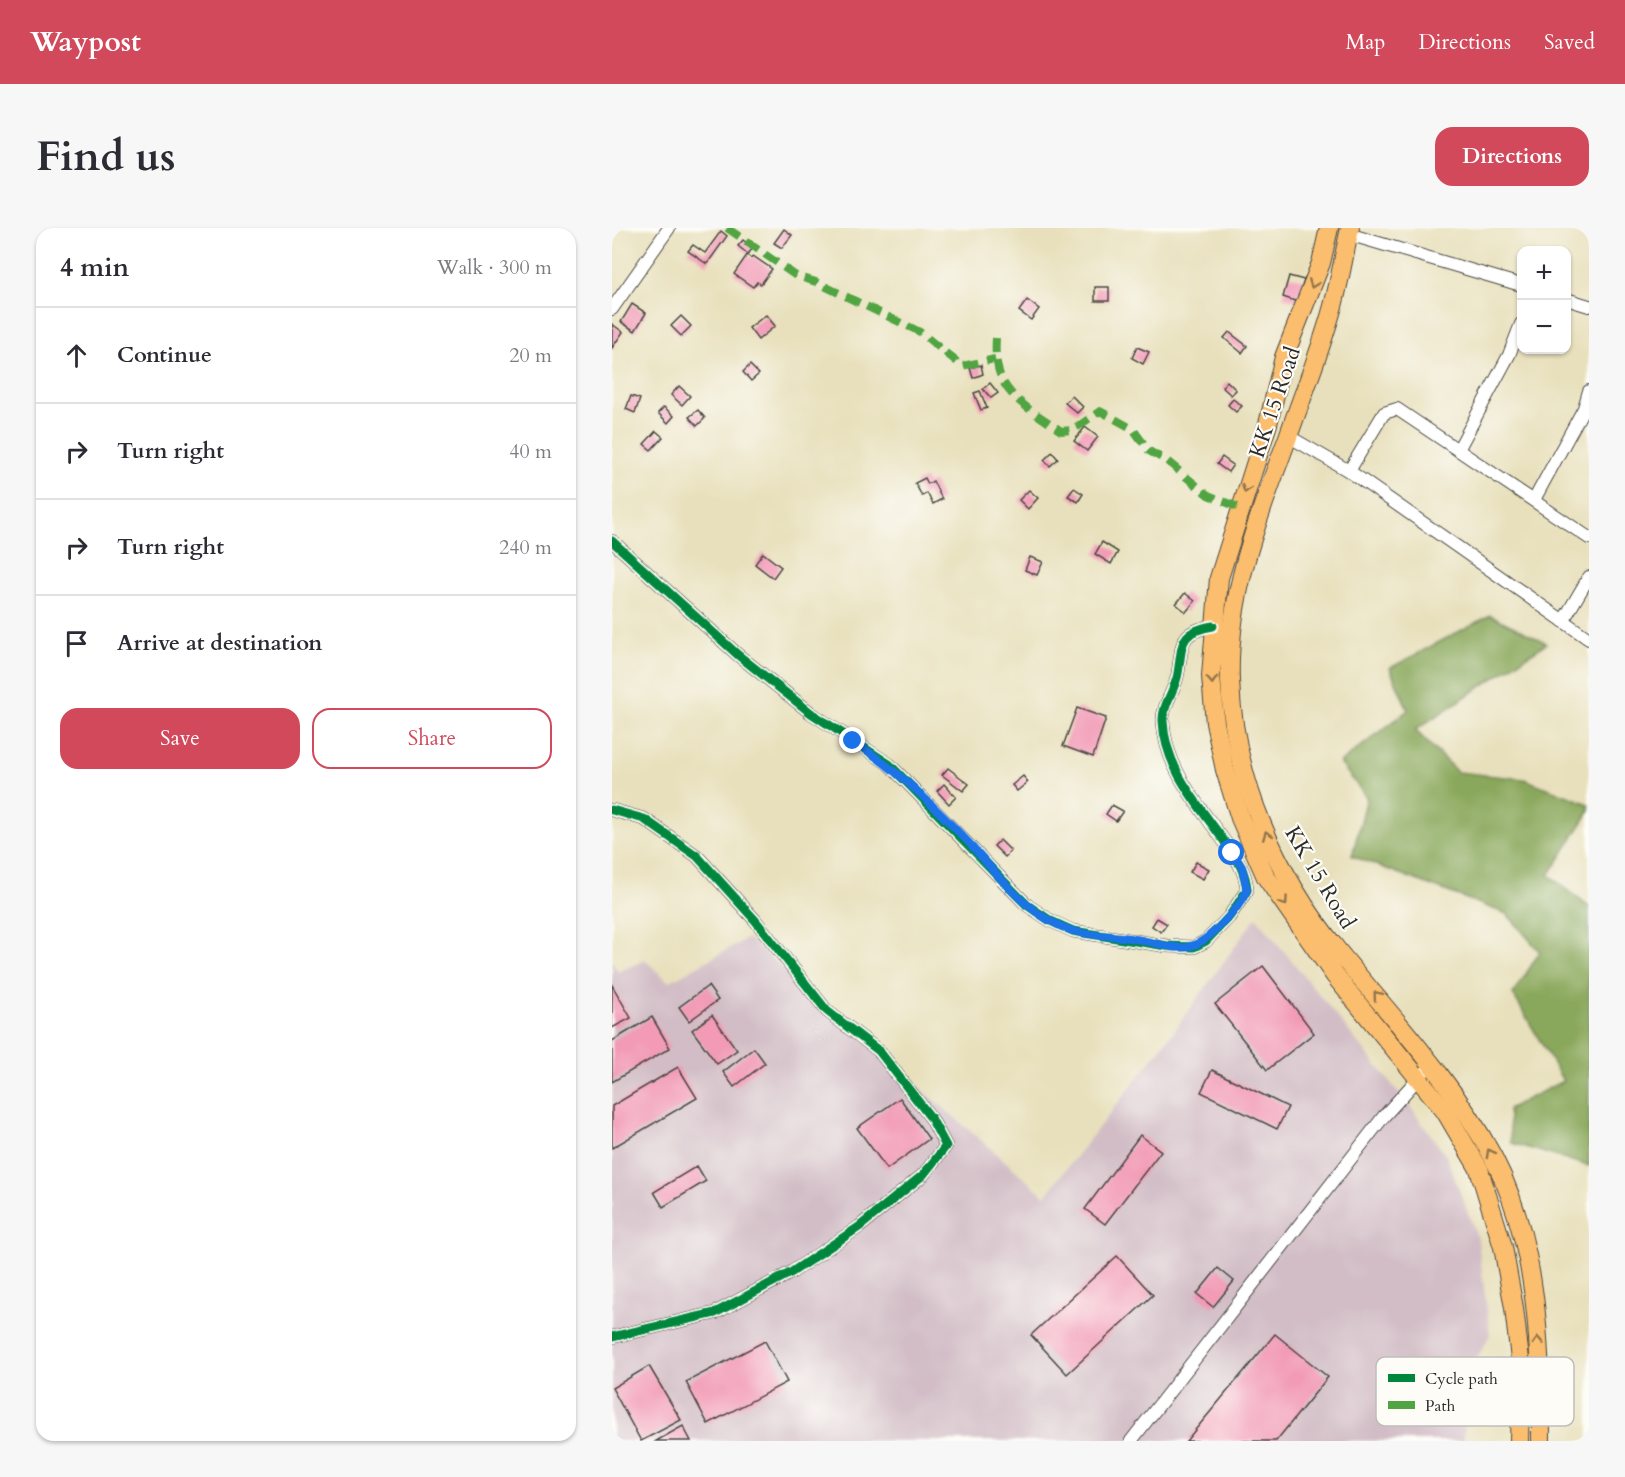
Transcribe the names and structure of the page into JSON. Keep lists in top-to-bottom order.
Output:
{
  "streets": {
    "highway": ["KK 15 Road"]
  },
  "legend": ["Cycle path", "Path"],
  "page": {
    "header": "Waypost",
    "nav": ["Map", "Directions", "Saved"],
    "buttons": [
      "Directions",
      ["Save", "Share"]
    ],
    "title": "Find us",
    "heading": ["4 min", "Walk · 300 m"],
    "map_buttons": ["+", "−"],
    "list": [
      ["Continue", "20 m"],
      ["Turn right", "40 m"],
      ["Turn right", "240 m"],
      "Arrive at destination"
    ]
  }
}
